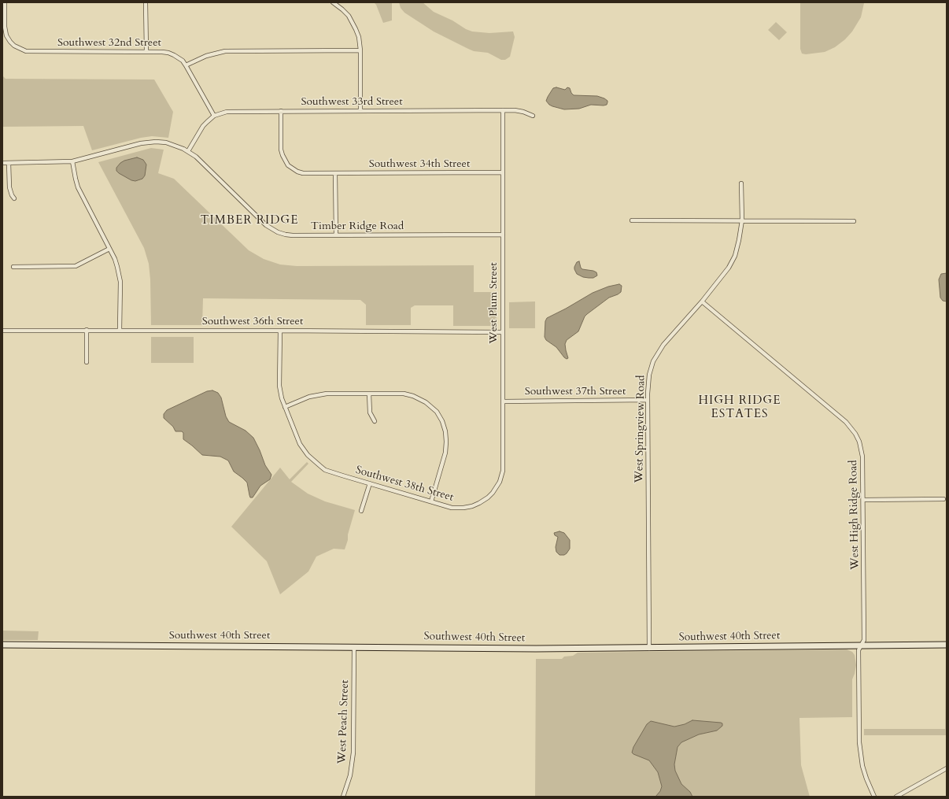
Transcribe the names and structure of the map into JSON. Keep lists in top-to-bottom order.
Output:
{
  "streets": {
    "main road": ["Southwest 40th Street"],
    "street": [
      "Southwest 32nd Street",
      "Southwest 33rd Street",
      "Southwest 34th Street",
      "Timber Ridge Road",
      "West Plum Street",
      "Southwest 36th Street",
      "Southwest 37th Street",
      "West Springview Road",
      "Southwest 38th Street",
      "West High Ridge Road",
      "West Peach Street"
    ]
  },
  "crossings": [
    ["Southwest 33rd Street", "Southwest 34th Street"],
    ["Southwest 33rd Street", "Timber Ridge Road"],
    ["Southwest 33rd Street", "West Plum Street"],
    ["Southwest 34th Street", "West Plum Street"],
    ["Timber Ridge Road", "West Plum Street"],
    ["West Plum Street", "Southwest 36th Street"],
    ["West Plum Street", "Southwest 37th Street"],
    ["West Plum Street", "Southwest 38th Street"],
    ["Southwest 36th Street", "Southwest 38th Street"],
    ["Southwest 37th Street", "West Springview Road"],
    ["West Springview Road", "West High Ridge Road"],
    ["West Springview Road", "Southwest 40th Street"],
    ["West High Ridge Road", "Southwest 40th Street"],
    ["Southwest 40th Street", "West Peach Street"]
  ],
  "districts": ["TIMBER RIDGE", "HIGH RIDGE ESTATES"]
}
